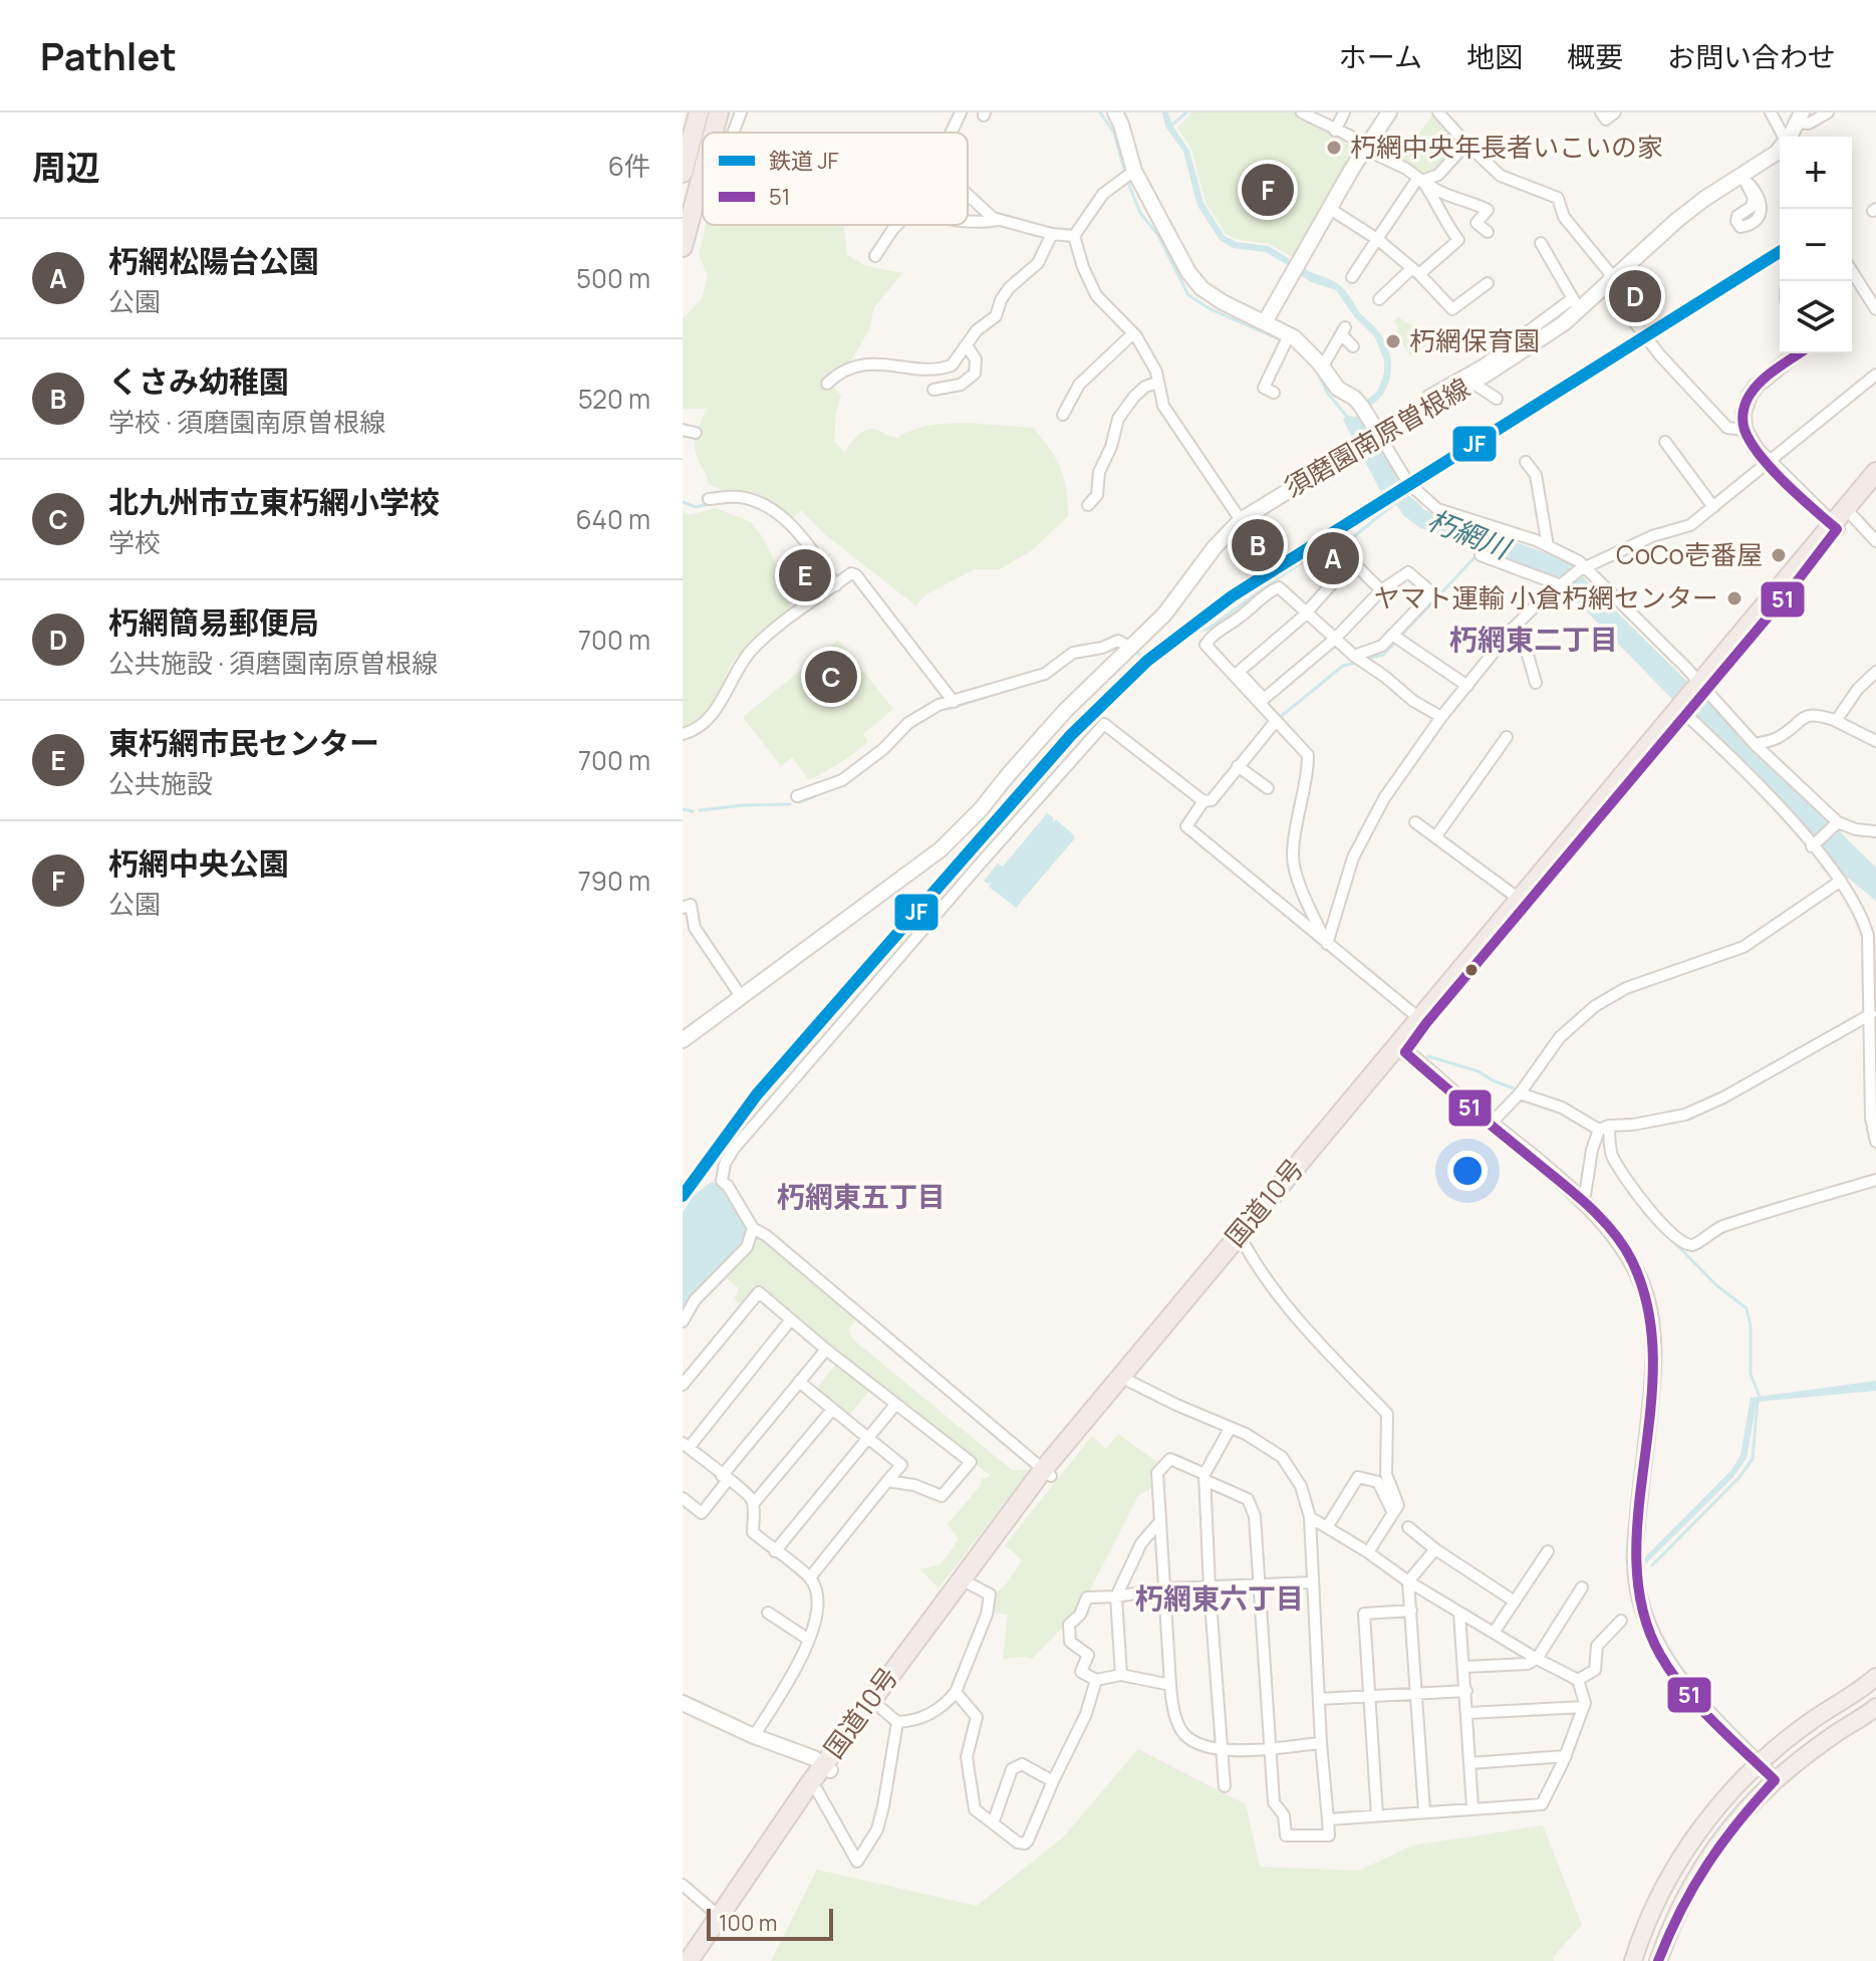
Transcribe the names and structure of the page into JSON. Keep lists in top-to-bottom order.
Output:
{
  "streets": {
    "highway": ["国道10号"],
    "street": ["須磨園南原曽根線"]
  },
  "districts": ["朽網東二丁目", "朽網東五丁目", "朽網東六丁目"],
  "water": ["朽網川"],
  "places": [
    "朽網中央年長者いこいの家",
    "朽網保育園",
    "CoCo壱番屋",
    "ヤマト運輸 小倉朽網センター"
  ],
  "lines": ["rail line JF", "transit line 51"],
  "legend": ["鉄道 JF", "51"],
  "scale_bar": "100 m",
  "page": {
    "header": "Pathlet",
    "nav": [
      "ホーム",
      "地図",
      "概要",
      "お問い合わせ"
    ],
    "heading": ["周辺", "6件"],
    "map_buttons": ["+", "−"],
    "pins": [
      "F",
      "D",
      "B",
      "A",
      "E",
      "C"
    ],
    "list": [
      {
        "mark": "A",
        "name": "朽網松陽台公園",
        "note": "公園",
        "value": "500 m"
      },
      {
        "mark": "B",
        "name": "くさみ幼稚園",
        "note": "学校 · 須磨園南原曽根線",
        "value": "520 m"
      },
      {
        "mark": "C",
        "name": "北九州市立東朽網小学校",
        "note": "学校",
        "value": "640 m"
      },
      {
        "mark": "D",
        "name": "朽網簡易郵便局",
        "note": "公共施設 · 須磨園南原曽根線",
        "value": "700 m"
      },
      {
        "mark": "E",
        "name": "東朽網市民センター",
        "note": "公共施設",
        "value": "700 m"
      },
      {
        "mark": "F",
        "name": "朽網中央公園",
        "note": "公園",
        "value": "790 m"
      }
    ],
    "scale": "100 m"
  }
}
